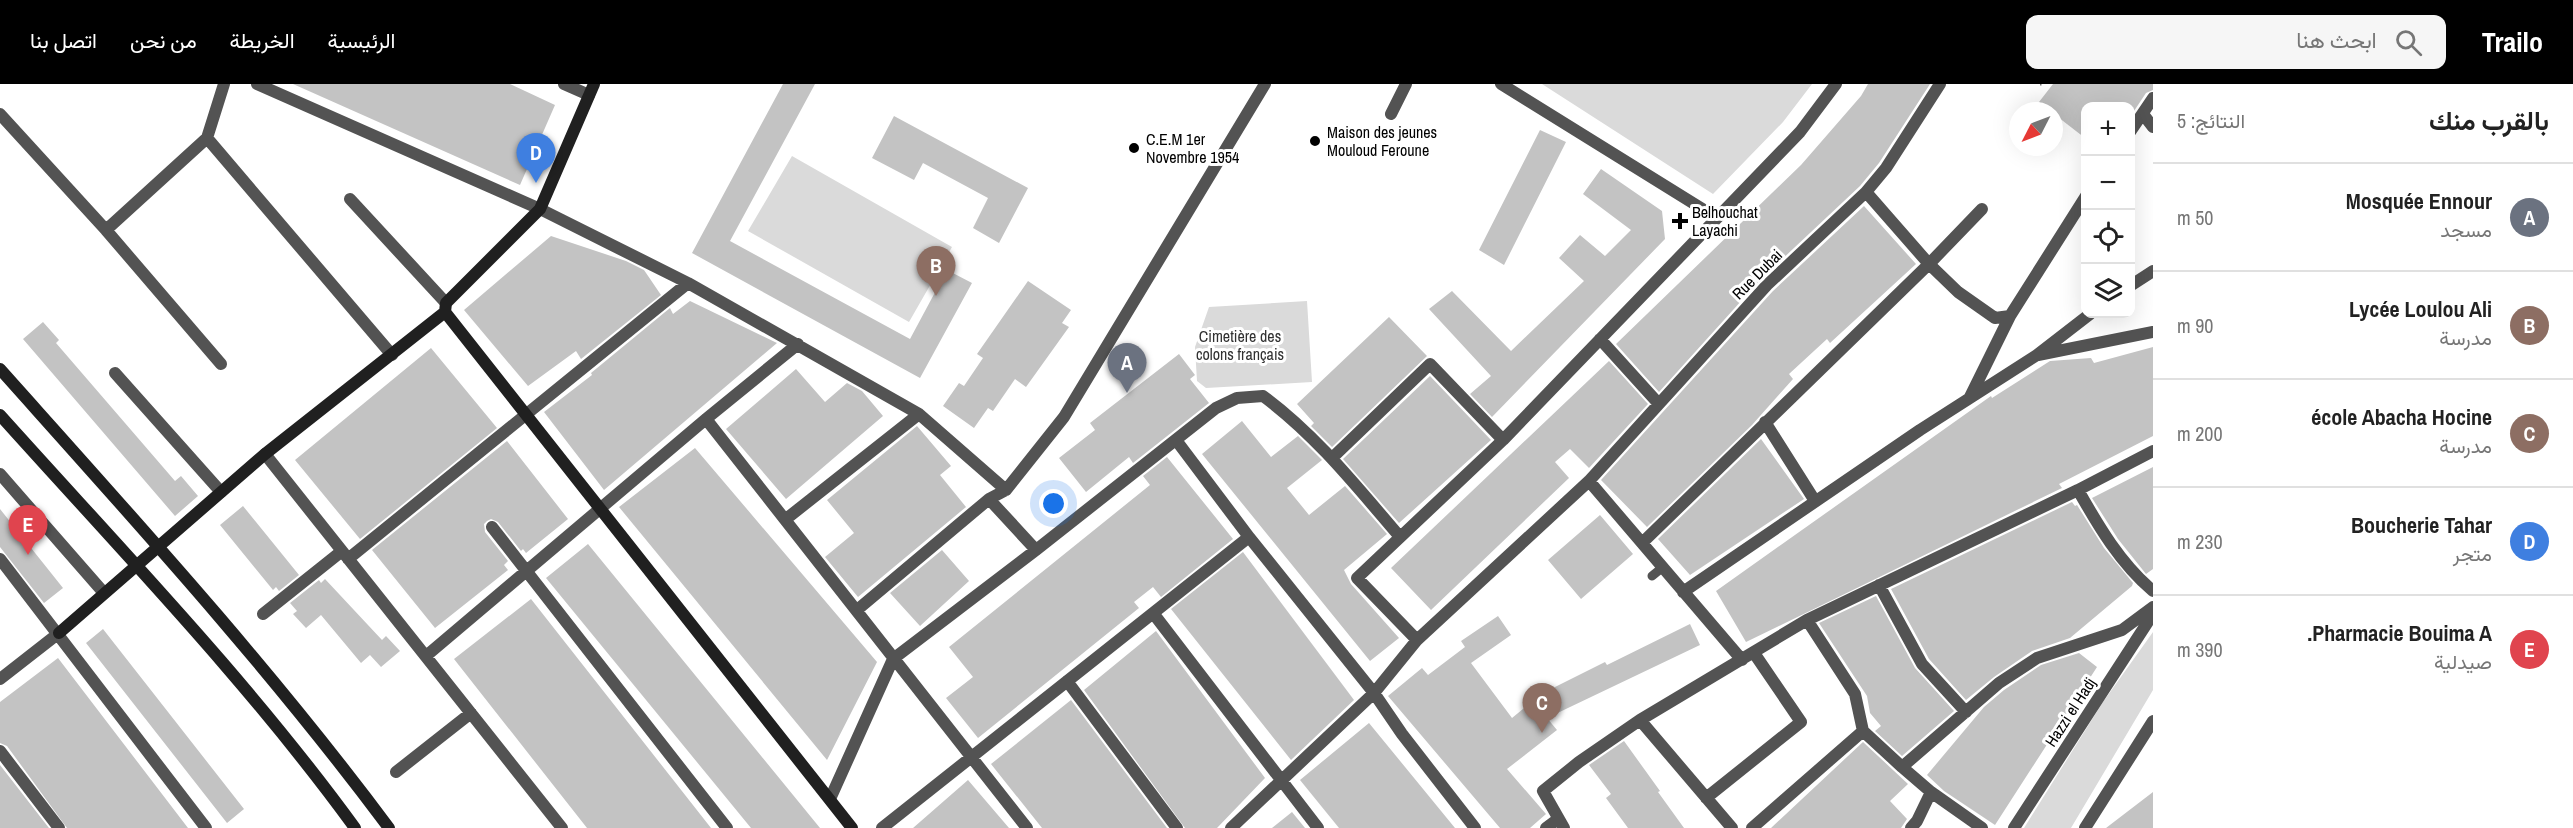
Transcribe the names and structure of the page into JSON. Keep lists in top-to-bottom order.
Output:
{
  "streets": {
    "street": ["Rue Dubai", "Hazzi el Hadj"]
  },
  "parks": ["Cimetière des colons français"],
  "places": {
    "other": ["Maison des jeunes Mouloud Feroune", "C.E.M 1er Novembre 1954"],
    "health": ["Belhouchat Layachi"]
  },
  "north": "bottom left",
  "page": {
    "header": "Trailo",
    "search": "ابحث هنا",
    "nav": [
      "الرئيسية",
      "الخريطة",
      "من نحن",
      "اتصل بنا"
    ],
    "heading": ["بالقرب منك", "النتائج: 5"],
    "map_buttons": ["+", "−"],
    "pins": [
      "D",
      "B",
      "A",
      "E",
      "C"
    ],
    "list": [
      {
        "mark": "A",
        "name": "Mosquée Ennour",
        "note": "مسجد",
        "value": "50 m"
      },
      {
        "mark": "B",
        "name": "Lycée Loulou Ali",
        "note": "مدرسة",
        "value": "90 m"
      },
      {
        "mark": "C",
        "name": "école Abacha Hocine",
        "note": "مدرسة",
        "value": "200 m"
      },
      {
        "mark": "D",
        "name": "Boucherie Tahar",
        "note": "متجر",
        "value": "230 m"
      },
      {
        "mark": "E",
        "name": "Pharmacie Bouima A.",
        "note": "صيدلية",
        "value": "390 m"
      }
    ]
  }
}
